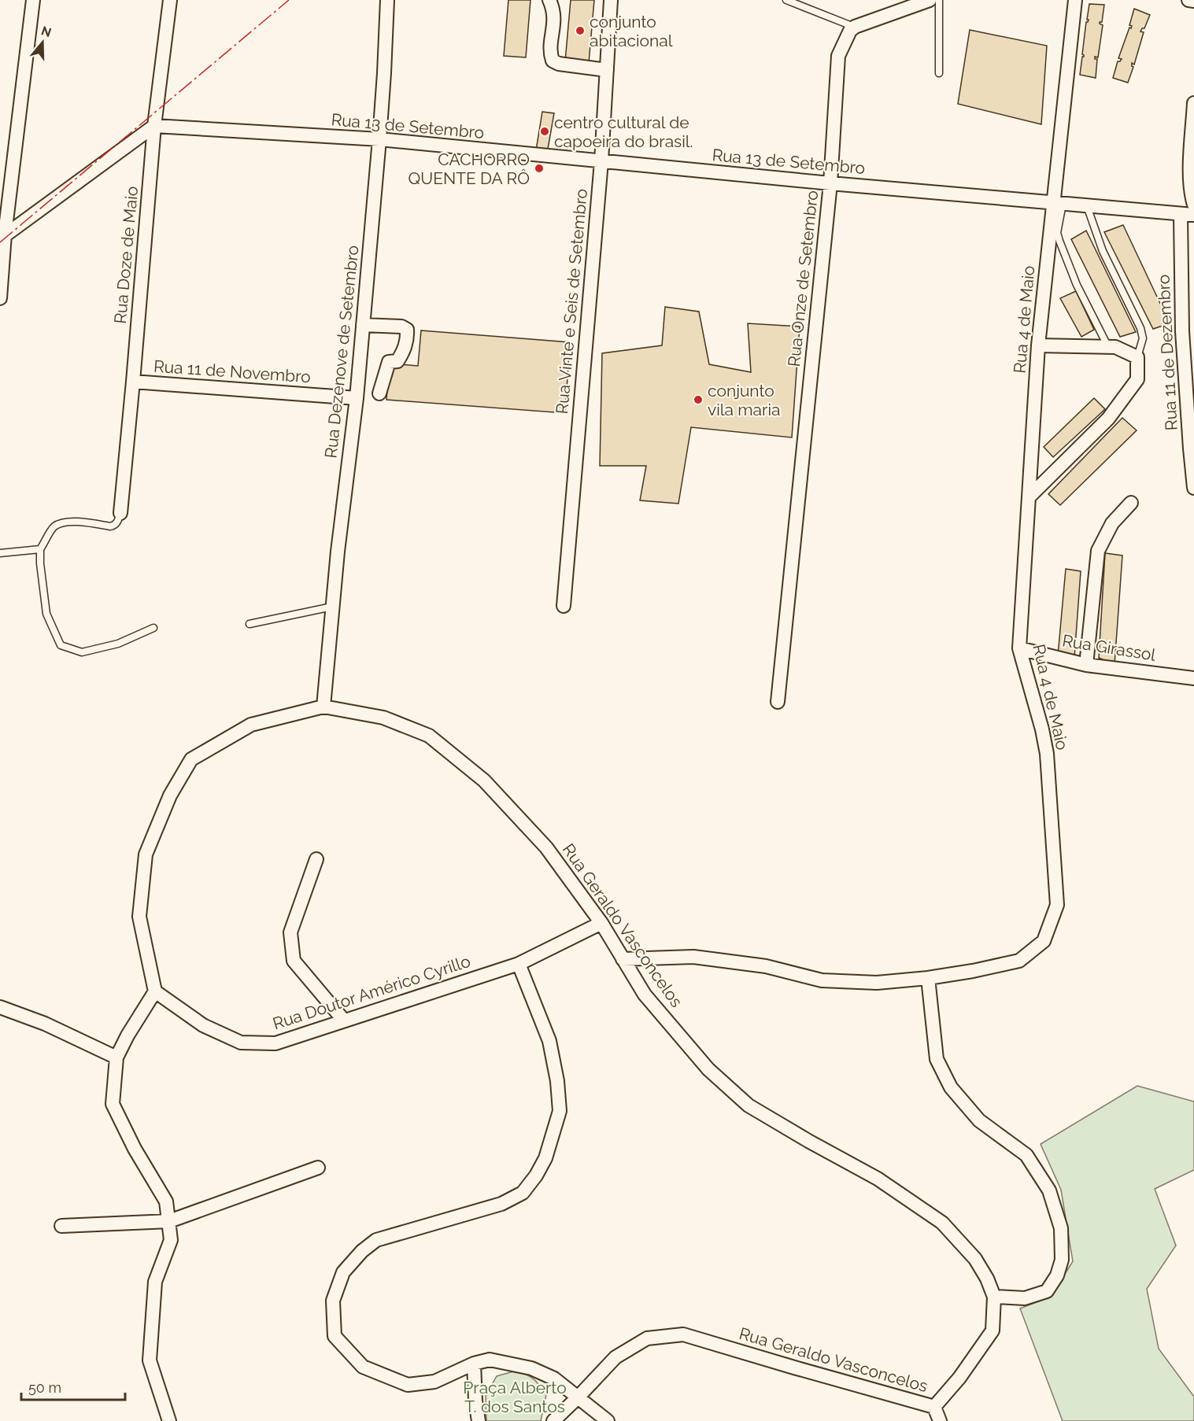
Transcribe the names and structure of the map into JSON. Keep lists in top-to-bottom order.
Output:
{
  "streets": {
    "street": [
      "Rua 13 de Setembro",
      "Rua Doze de Maio",
      "Rua Onze de Setembro",
      "Rua Vinte e Seis de Setembro",
      "Rua 4 de Maio",
      "Rua Dezenove de Setembro",
      "Rua 11 de Dezembro",
      "Rua 11 de Novembro",
      "Rua Girassol",
      "Rua Geraldo Vasconcelos",
      "Rua Doutor Américo Cyrillo"
    ]
  },
  "crossings": [
    ["Rua 13 de Setembro", "Rua Doze de Maio"],
    ["Rua 13 de Setembro", "Rua Onze de Setembro"],
    ["Rua 13 de Setembro", "Rua Vinte e Seis de Setembro"],
    ["Rua 13 de Setembro", "Rua 4 de Maio"],
    ["Rua 13 de Setembro", "Rua Dezenove de Setembro"],
    ["Rua 13 de Setembro", "Rua 11 de Dezembro"],
    ["Rua Doze de Maio", "Rua 11 de Novembro"],
    ["Rua 4 de Maio", "Rua Girassol"],
    ["Rua 4 de Maio", "Rua Geraldo Vasconcelos"],
    ["Rua Dezenove de Setembro", "Rua 11 de Novembro"],
    ["Rua Dezenove de Setembro", "Rua Geraldo Vasconcelos"],
    ["Rua Geraldo Vasconcelos", "Rua Doutor Américo Cyrillo"]
  ],
  "parks": ["Praça Alberto T. dos Santos"],
  "places": [
    "conjunto abitacional",
    "centro cultural de capoeira do brasil.",
    "CACHORRO QUENTE DA RÔ",
    "conjunto vila maria"
  ],
  "scale_bar": "50 m",
  "north": "top"
}
